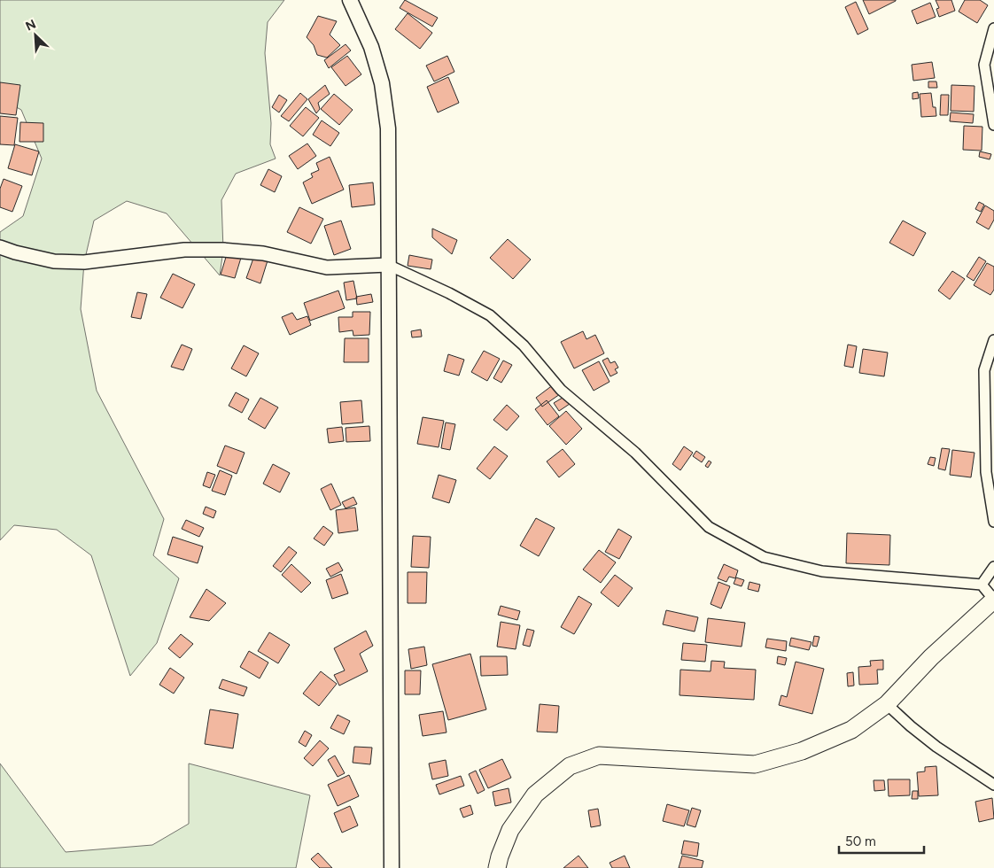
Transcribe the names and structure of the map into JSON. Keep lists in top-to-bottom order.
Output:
{
  "scale_bar": "50 m",
  "north": "top left"
}
